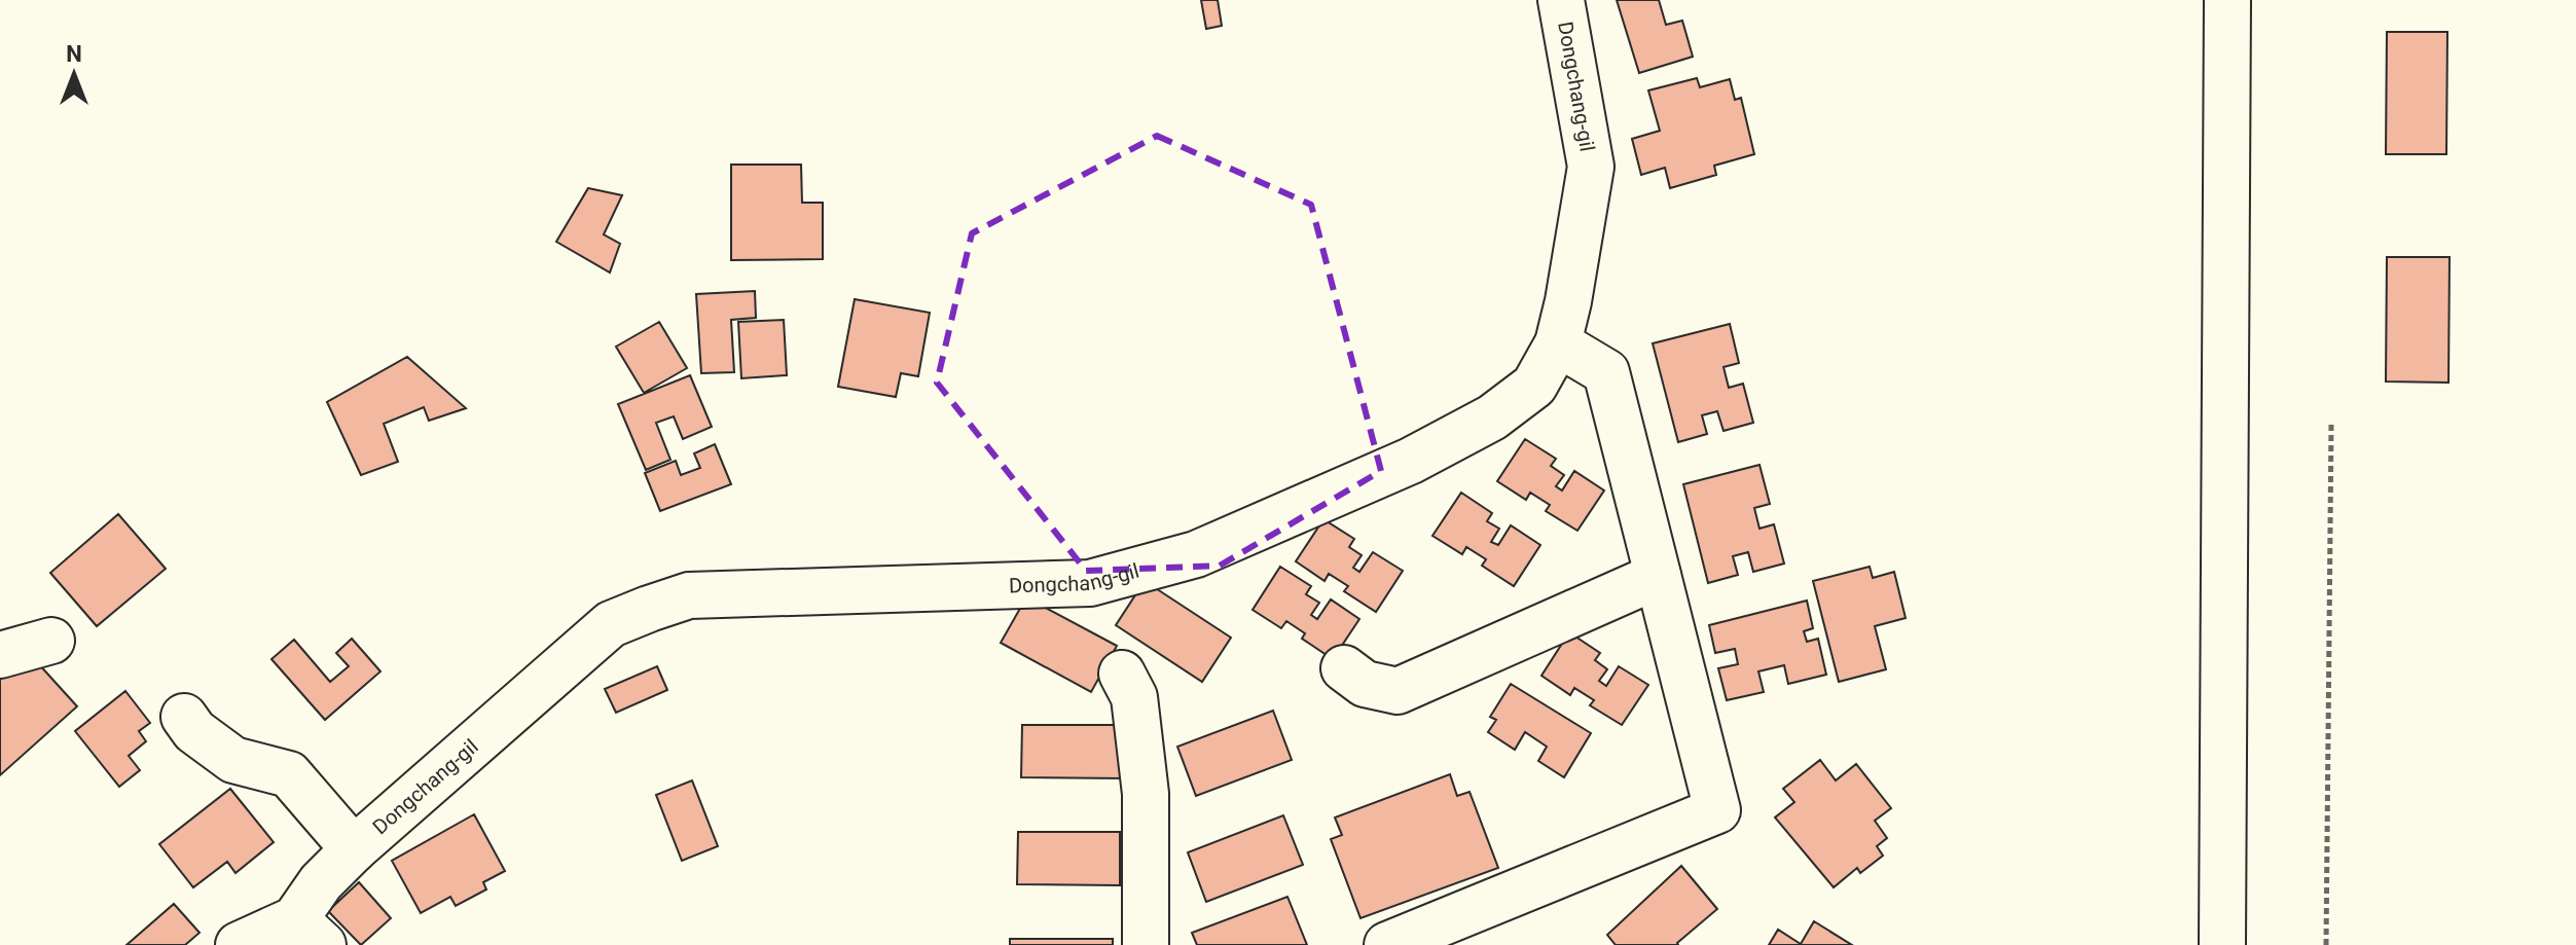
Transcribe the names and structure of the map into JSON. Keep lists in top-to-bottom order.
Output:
{
  "streets": {
    "street": ["Dongchang-gil"]
  },
  "north": "top"
}
